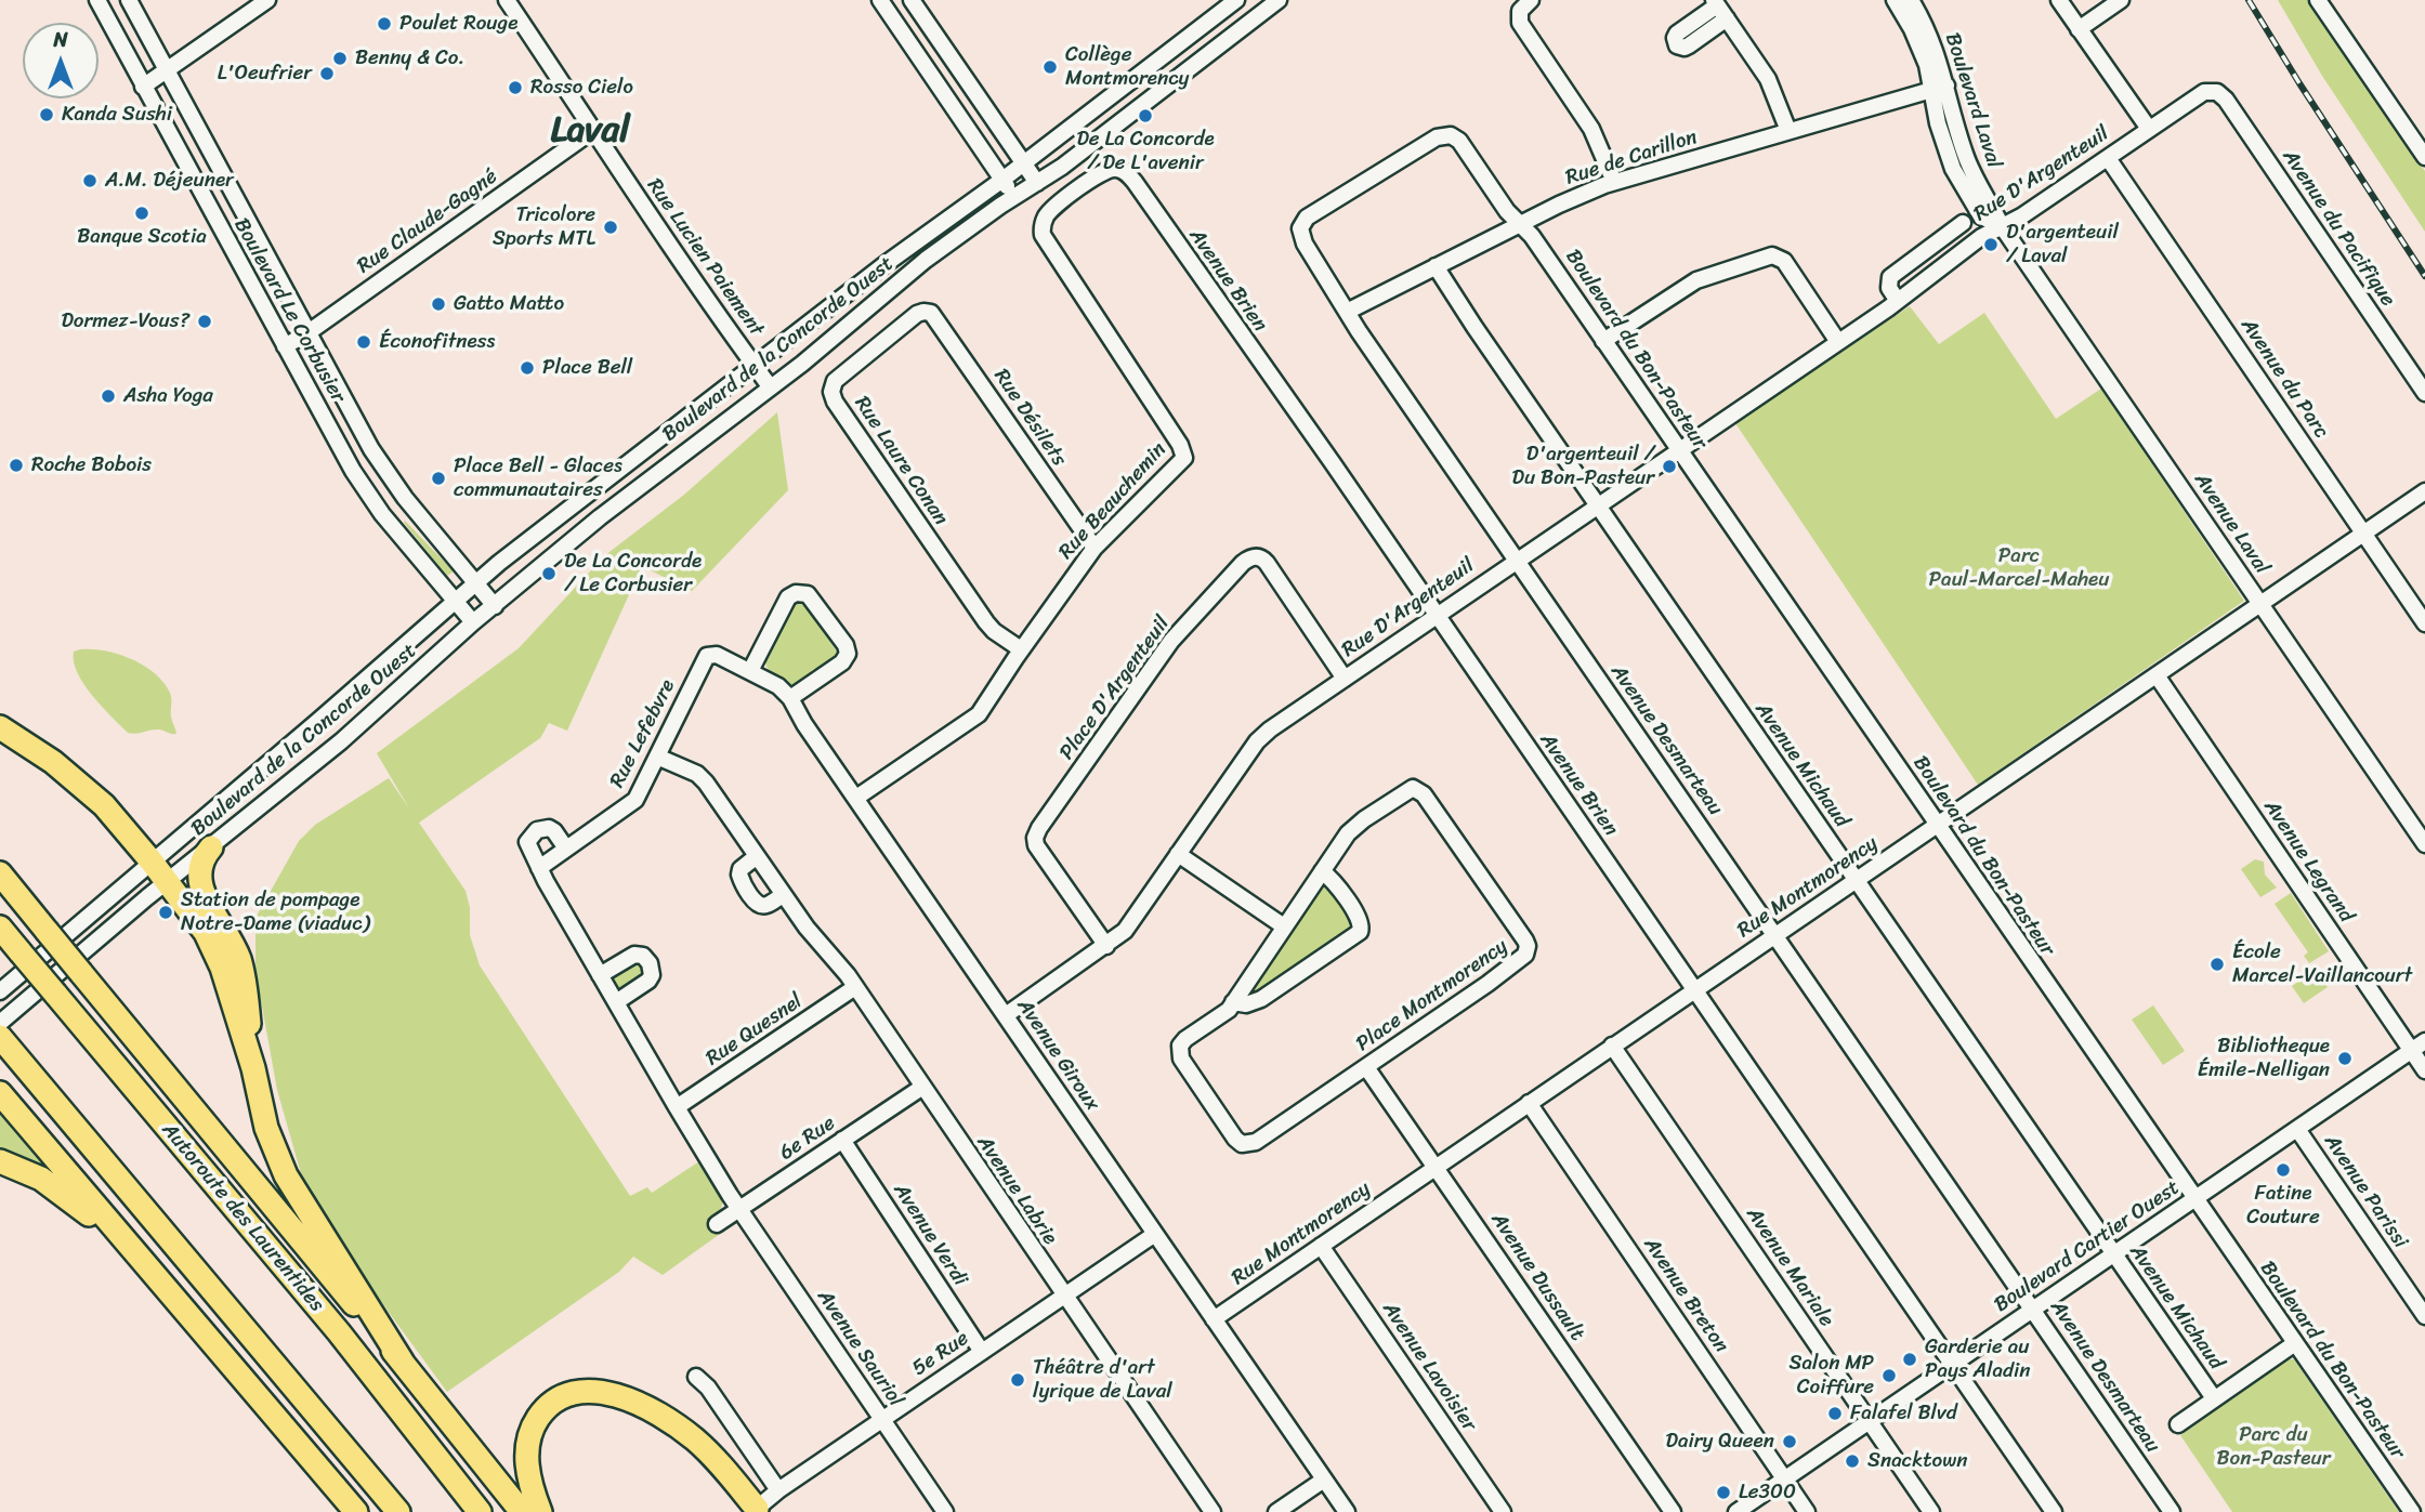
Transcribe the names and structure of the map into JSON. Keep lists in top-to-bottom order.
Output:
{
  "streets": {
    "highway": ["Autoroute des Laurentides"],
    "street": [
      "Boulevard Laval",
      "Rue de Carillon",
      "Rue D'Argenteuil",
      "Rue Claude-Gagné",
      "Avenue du Pacifique",
      "Rue Lucien Paiement",
      "Avenue Brien",
      "Boulevard Le Corbusier",
      "Boulevard de la Concorde Ouest",
      "Boulevard du Bon-Pasteur",
      "Avenue du Parc",
      "Rue Désilets",
      "Rue Laure Conan",
      "Rue Beauchemin",
      "Avenue Laval",
      "Place D'Argenteuil",
      "Rue Lefebvre",
      "Avenue Desmarteau",
      "Avenue Michaud",
      "Avenue Legrand",
      "Rue Montmorency",
      "Place Montmorency",
      "Rue Quesnel",
      "Avenue Giroux",
      "6e Rue",
      "Avenue Labrie",
      "Avenue Parissi",
      "Avenue Verdi",
      "Boulevard Cartier Ouest",
      "Avenue Mariale",
      "Avenue Dussault",
      "Avenue Breton",
      "Avenue Sauriol",
      "5e Rue",
      "Avenue Lavoisier"
    ]
  },
  "crossings": [
    ["Boulevard Laval", "Rue de Carillon"],
    ["Boulevard Laval", "Rue D'Argenteuil"],
    ["Boulevard Laval", "Avenue Laval"],
    ["Rue de Carillon", "Boulevard du Bon-Pasteur"],
    ["Rue de Carillon", "Avenue Desmarteau"],
    ["Rue de Carillon", "Avenue Michaud"],
    ["Rue D'Argenteuil", "Avenue du Pacifique"],
    ["Rue D'Argenteuil", "Avenue Brien"],
    ["Rue D'Argenteuil", "Boulevard du Bon-Pasteur"],
    ["Rue D'Argenteuil", "Avenue du Parc"],
    ["Rue D'Argenteuil", "Avenue Laval"],
    ["Rue D'Argenteuil", "Place D'Argenteuil"],
    ["Rue D'Argenteuil", "Avenue Desmarteau"],
    ["Rue D'Argenteuil", "Avenue Michaud"],
    ["Rue D'Argenteuil", "Avenue Giroux"],
    ["Rue Claude-Gagné", "Rue Lucien Paiement"],
    ["Rue Claude-Gagné", "Boulevard Le Corbusier"],
    ["Rue Lucien Paiement", "Boulevard de la Concorde Ouest"],
    ["Avenue Brien", "Rue Beauchemin"],
    ["Avenue Brien", "Rue Montmorency"],
    ["Avenue Brien", "Boulevard Cartier Ouest"],
    ["Boulevard Le Corbusier", "Boulevard de la Concorde Ouest"],
    ["Boulevard de la Concorde Ouest", "Autoroute des Laurentides"],
    ["Boulevard du Bon-Pasteur", "Avenue Desmarteau"],
    ["Boulevard du Bon-Pasteur", "Rue Montmorency"],
    ["Boulevard du Bon-Pasteur", "Boulevard Cartier Ouest"],
    ["Avenue du Parc", "Rue Montmorency"],
    ["Rue Désilets", "Rue Laure Conan"],
    ["Rue Désilets", "Rue Beauchemin"],
    ["Rue Laure Conan", "Rue Beauchemin"],
    ["Rue Beauchemin", "Avenue Giroux"],
    ["Avenue Laval", "Rue Montmorency"],
    ["Rue Lefebvre", "Avenue Giroux"],
    ["Rue Lefebvre", "Avenue Labrie"],
    ["Avenue Desmarteau", "Rue Montmorency"],
    ["Avenue Desmarteau", "Boulevard Cartier Ouest"],
    ["Avenue Michaud", "Rue Montmorency"],
    ["Avenue Michaud", "Boulevard Cartier Ouest"],
    ["Avenue Legrand", "Rue Montmorency"],
    ["Avenue Legrand", "Boulevard Cartier Ouest"],
    ["Rue Montmorency", "Avenue Giroux"],
    ["Rue Montmorency", "Avenue Mariale"],
    ["Rue Montmorency", "Avenue Dussault"],
    ["Rue Montmorency", "Avenue Breton"],
    ["Rue Montmorency", "Avenue Lavoisier"],
    ["Place Montmorency", "Avenue Dussault"],
    ["Rue Quesnel", "Avenue Labrie"],
    ["Avenue Giroux", "5e Rue"],
    ["6e Rue", "Avenue Labrie"],
    ["6e Rue", "Avenue Verdi"],
    ["6e Rue", "Avenue Sauriol"],
    ["Avenue Labrie", "5e Rue"],
    ["Avenue Parissi", "Boulevard Cartier Ouest"],
    ["Avenue Verdi", "5e Rue"],
    ["Boulevard Cartier Ouest", "Avenue Mariale"],
    ["Boulevard Cartier Ouest", "Avenue Breton"],
    ["Avenue Sauriol", "5e Rue"]
  ],
  "districts": ["Laval"],
  "parks": ["Parc Paul-Marcel-Maheu", "Parc du Bon-Pasteur"],
  "places": [
    "Poulet Rouge",
    "Benny & Co.",
    "Collège Montmorency",
    "L'Oeufrier",
    "Rosso Cielo",
    "Kanda Sushi",
    "De La Concorde / De L'avenir",
    "A.M. Déjeuner",
    "Banque Scotia",
    "Tricolore Sports MTL",
    "D'argenteuil / Laval",
    "Gatto Matto",
    "Dormez-Vous?",
    "Éconofitness",
    "Place Bell",
    "Asha Yoga",
    "Roche Bobois",
    "D'argenteuil / Du Bon-Pasteur",
    "Place Bell - Glaces communautaires",
    "De La Concorde / Le Corbusier",
    "Station de pompage Notre-Dame (viaduc)",
    "École Marcel-Vaillancourt",
    "Bibliotheque Émile-Nelligan",
    "Fatine Couture",
    "Garderie au Pays Aladin",
    "Salon MP Coiffure",
    "Théâtre d'art lyrique de Laval",
    "Falafel Blvd",
    "Dairy Queen",
    "Snacktown",
    "Le300"
  ],
  "north": "top"
}
